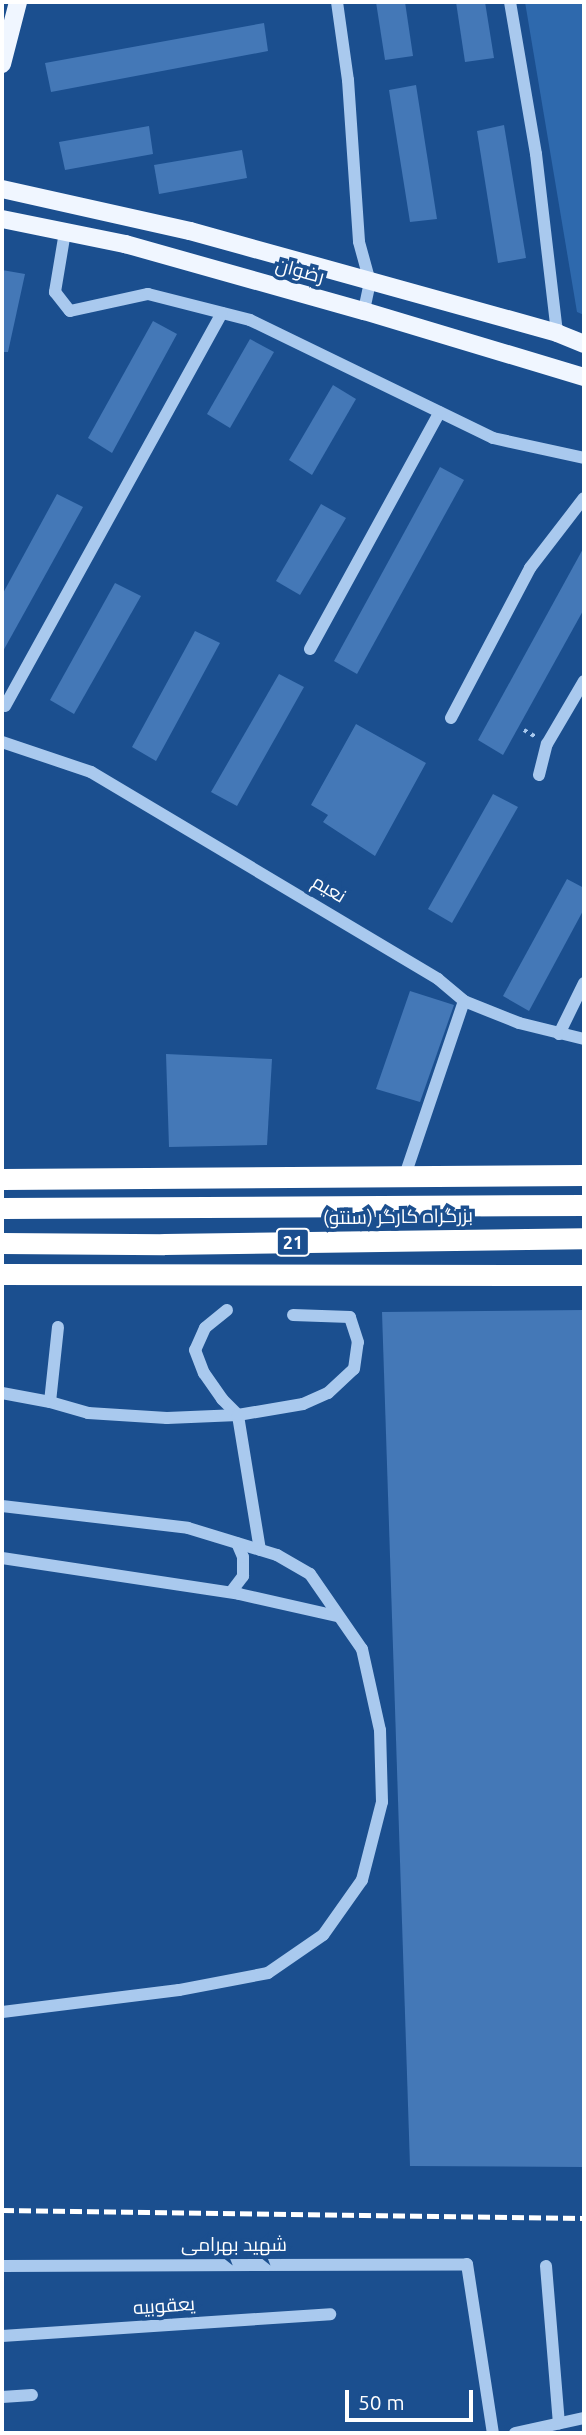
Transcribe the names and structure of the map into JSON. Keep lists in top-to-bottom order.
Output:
{
  "streets": {
    "highway": ["بزرگراه کارگر (سنتو)", "21"],
    "main road": ["رضوان"],
    "street": ["نعیم", "شهید بهرامی", "یعقوبیه"]
  },
  "scale_bar": "50 m"
}
